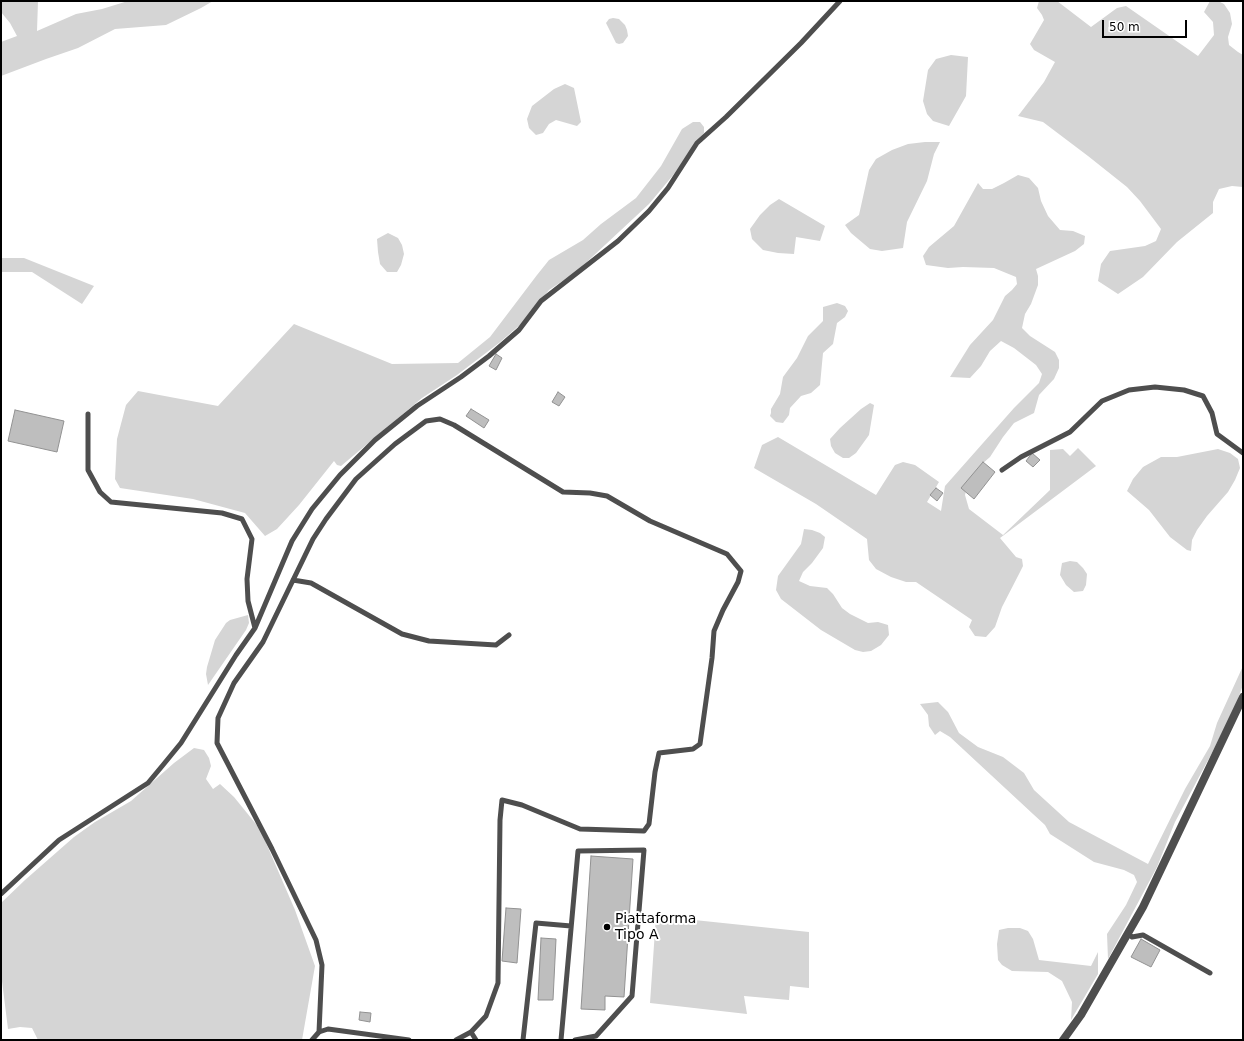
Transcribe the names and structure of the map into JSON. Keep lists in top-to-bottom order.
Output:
{
  "places": ["Piattaforma Tipo A"],
  "scale_bar": "50 m"
}
